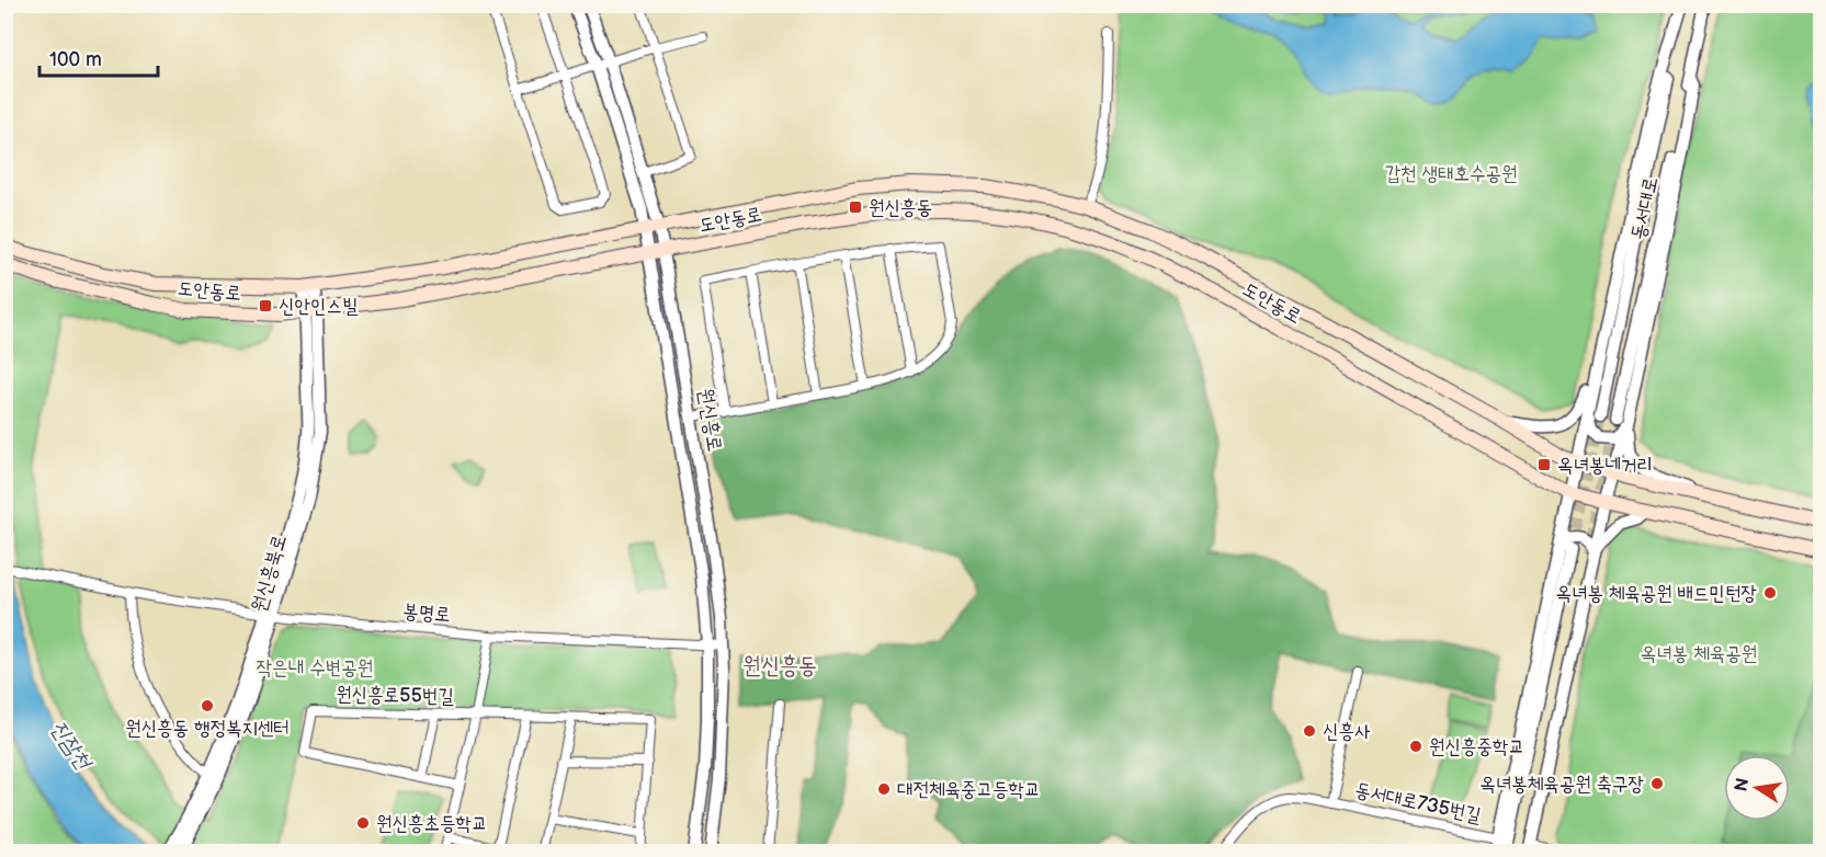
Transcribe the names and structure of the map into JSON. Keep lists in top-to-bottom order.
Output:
{
  "streets": {
    "main road": ["도안동로"],
    "street": [
      "동서대로",
      "원신흥로",
      "원신흥북로",
      "봉명로",
      "원신흥로55번길",
      "동서대로735번길"
    ]
  },
  "crossings": [
    ["동서대로", "도안동로"],
    ["도안동로", "원신흥로"],
    ["도안동로", "원신흥북로"],
    ["원신흥로", "봉명로"],
    ["원신흥북로", "봉명로"],
    ["봉명로", "원신흥로55번길"]
  ],
  "districts": ["원신흥동"],
  "water": ["진잠천"],
  "parks": ["갑천 생태호수공원", "옥녀봉 체육공원", "작은내 수변공원"],
  "places": {
    "transit": ["원신흥동", "신안인스빌", "옥녀봉네거리"],
    "other": [
      "옥녀봉 체육공원 배드민턴장",
      "원신흥동 행정복지센터",
      "신흥사",
      "원신흥중학교",
      "옥녀봉체육공원 축구장",
      "대전체육중고등학교",
      "원신흥초등학교"
    ]
  },
  "scale_bar": "100 m",
  "north": "left"
}
